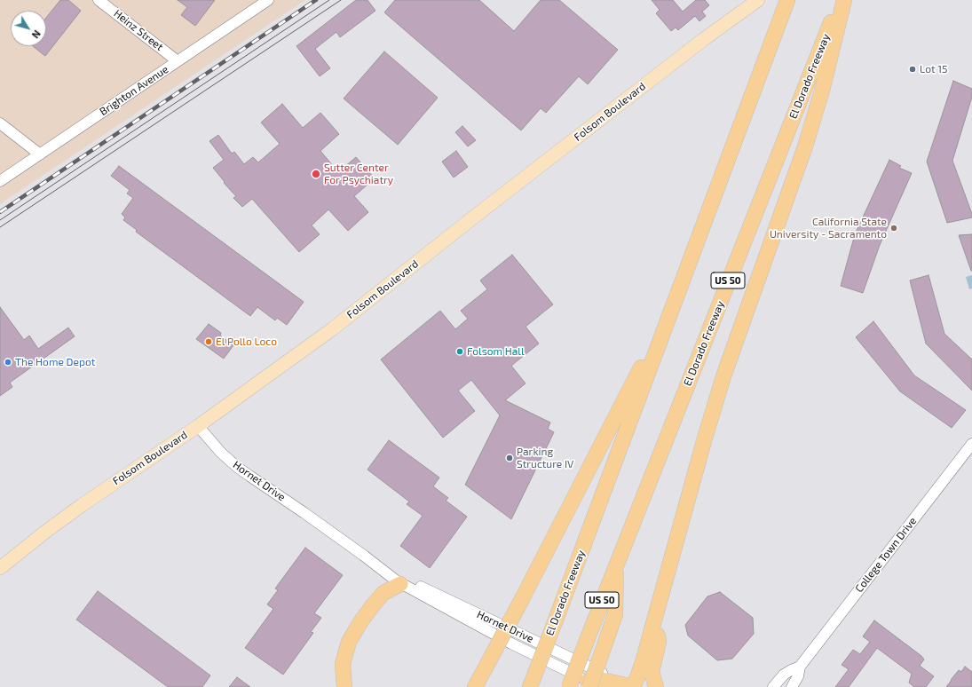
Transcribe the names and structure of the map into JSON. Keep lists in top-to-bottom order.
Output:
{
  "streets": {
    "highway": ["El Dorado Freeway", "US 50"],
    "main road": ["Folsom Boulevard"],
    "street": [
      "Heinz Street",
      "Brighton Avenue",
      "Hornet Drive",
      "College Town Drive"
    ]
  },
  "crossings": [
    ["Heinz Street", "Brighton Avenue"],
    ["Folsom Boulevard", "Hornet Drive"]
  ],
  "places": [
    "Lot 15",
    "Sutter Center For Psychiatry",
    "California State University - Sacramento",
    "El Pollo Loco",
    "Folsom Hall",
    "The Home Depot",
    "Parking Structure IV"
  ],
  "north": "bottom right"
}
